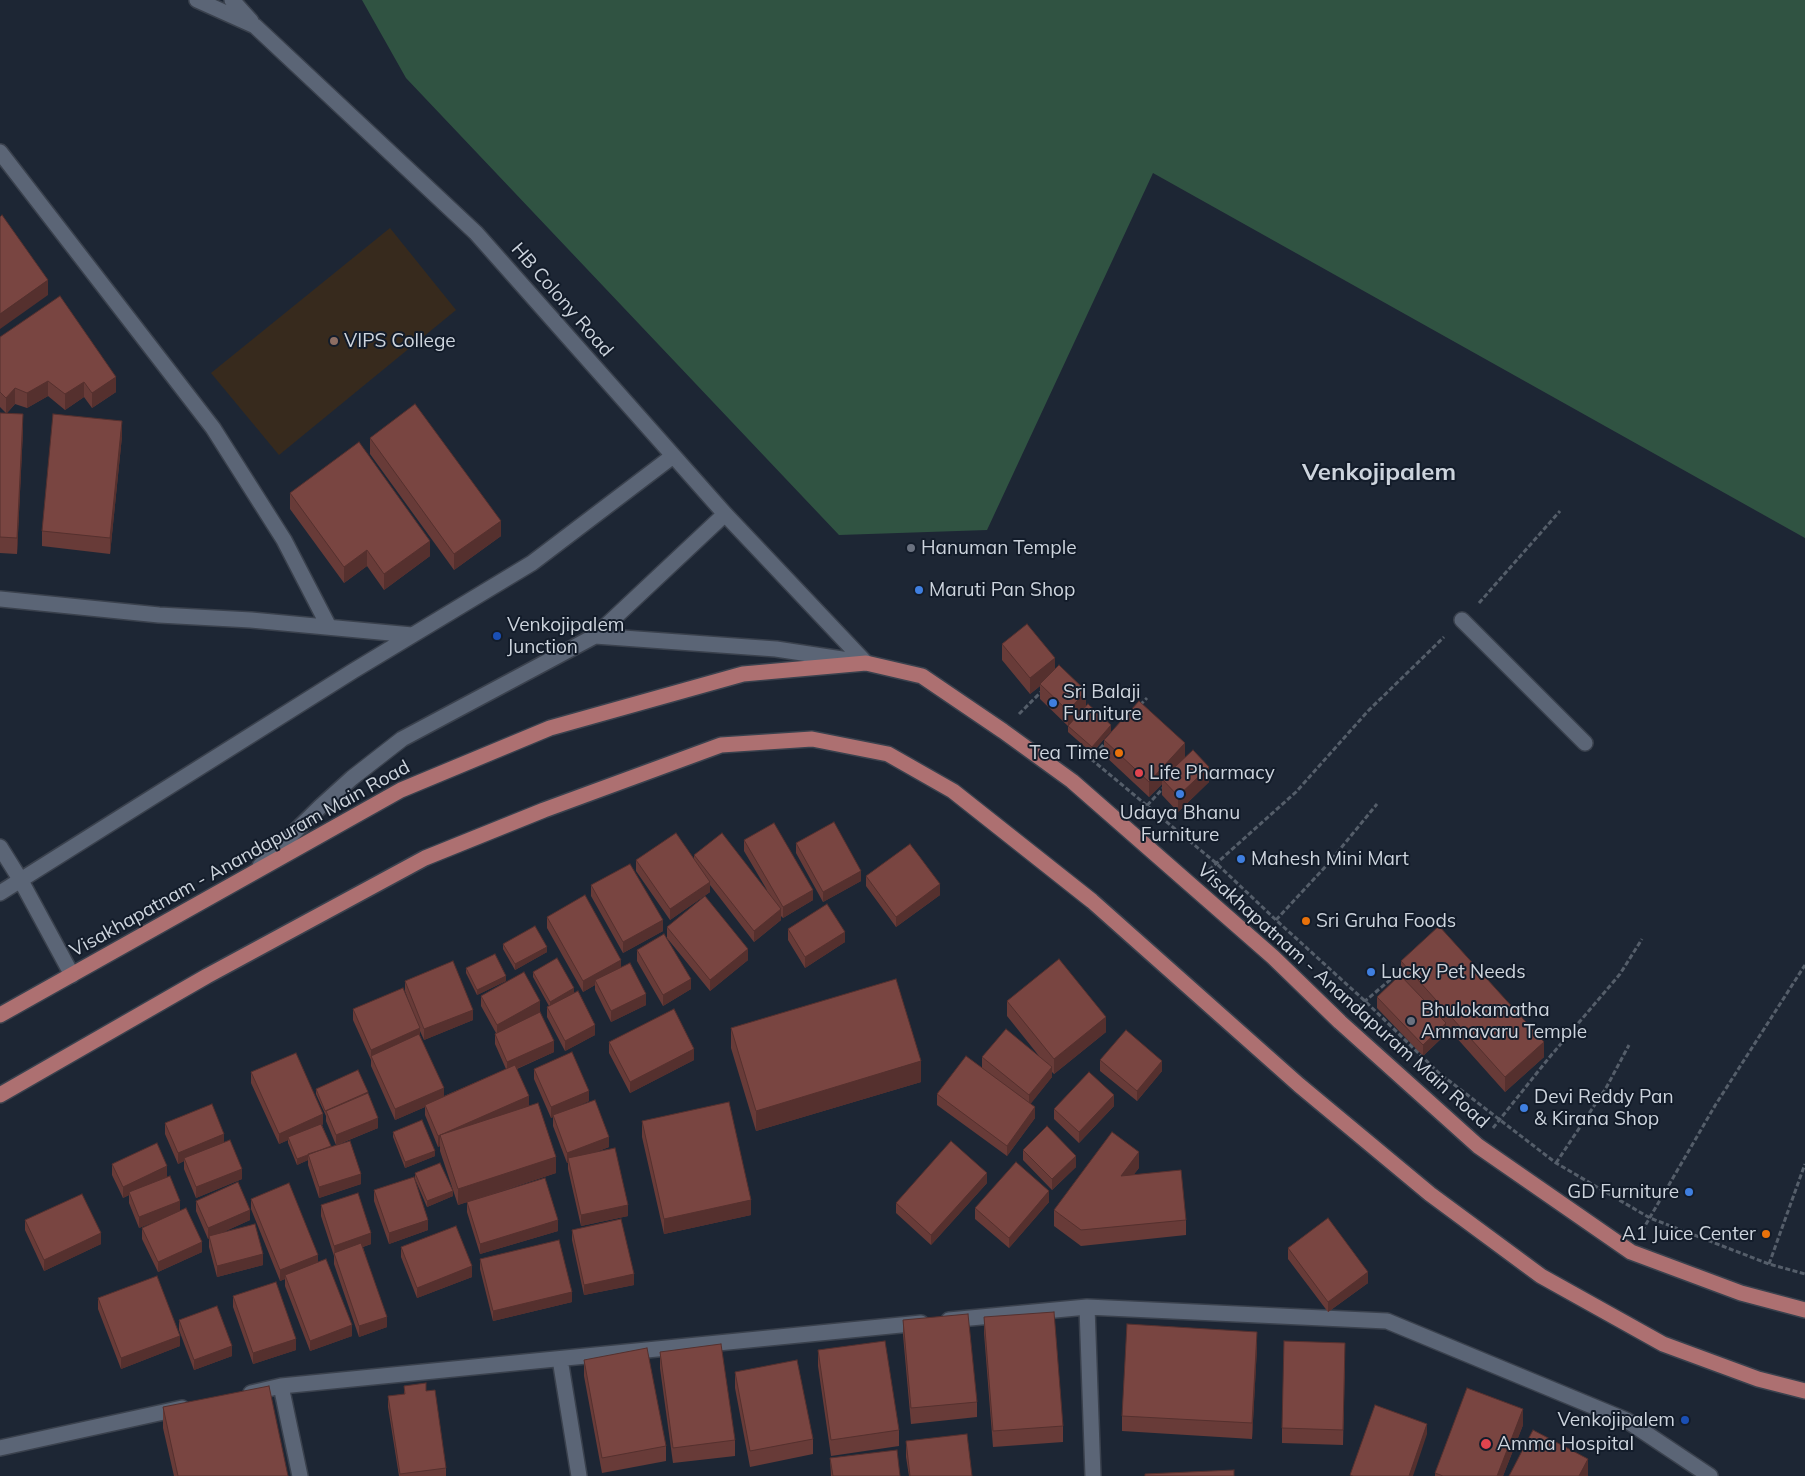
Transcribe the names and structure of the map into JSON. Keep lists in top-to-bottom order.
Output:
{
  "streets": {
    "main road": ["Visakhapatnam - Anandapuram Main Road"],
    "street": ["HB Colony Road"]
  },
  "crossings": [
    ["HB Colony Road", "Visakhapatnam - Anandapuram Main Road"]
  ],
  "districts": ["Venkojipalem"],
  "places": [
    "VIPS College",
    "Hanuman Temple",
    "Maruti Pan Shop",
    "Venkojipalem Junction",
    "Sri Balaji Furniture",
    "Tea Time",
    "Life Pharmacy",
    "Udaya Bhanu Furniture",
    "Mahesh Mini Mart",
    "Sri Gruha Foods",
    "Lucky Pet Needs",
    "Bhulokamatha Ammavaru Temple",
    "Devi Reddy Pan & Kirana Shop",
    "GD Furniture",
    "A1 Juice Center",
    "Venkojipalem",
    "Amma Hospital"
  ]
}
